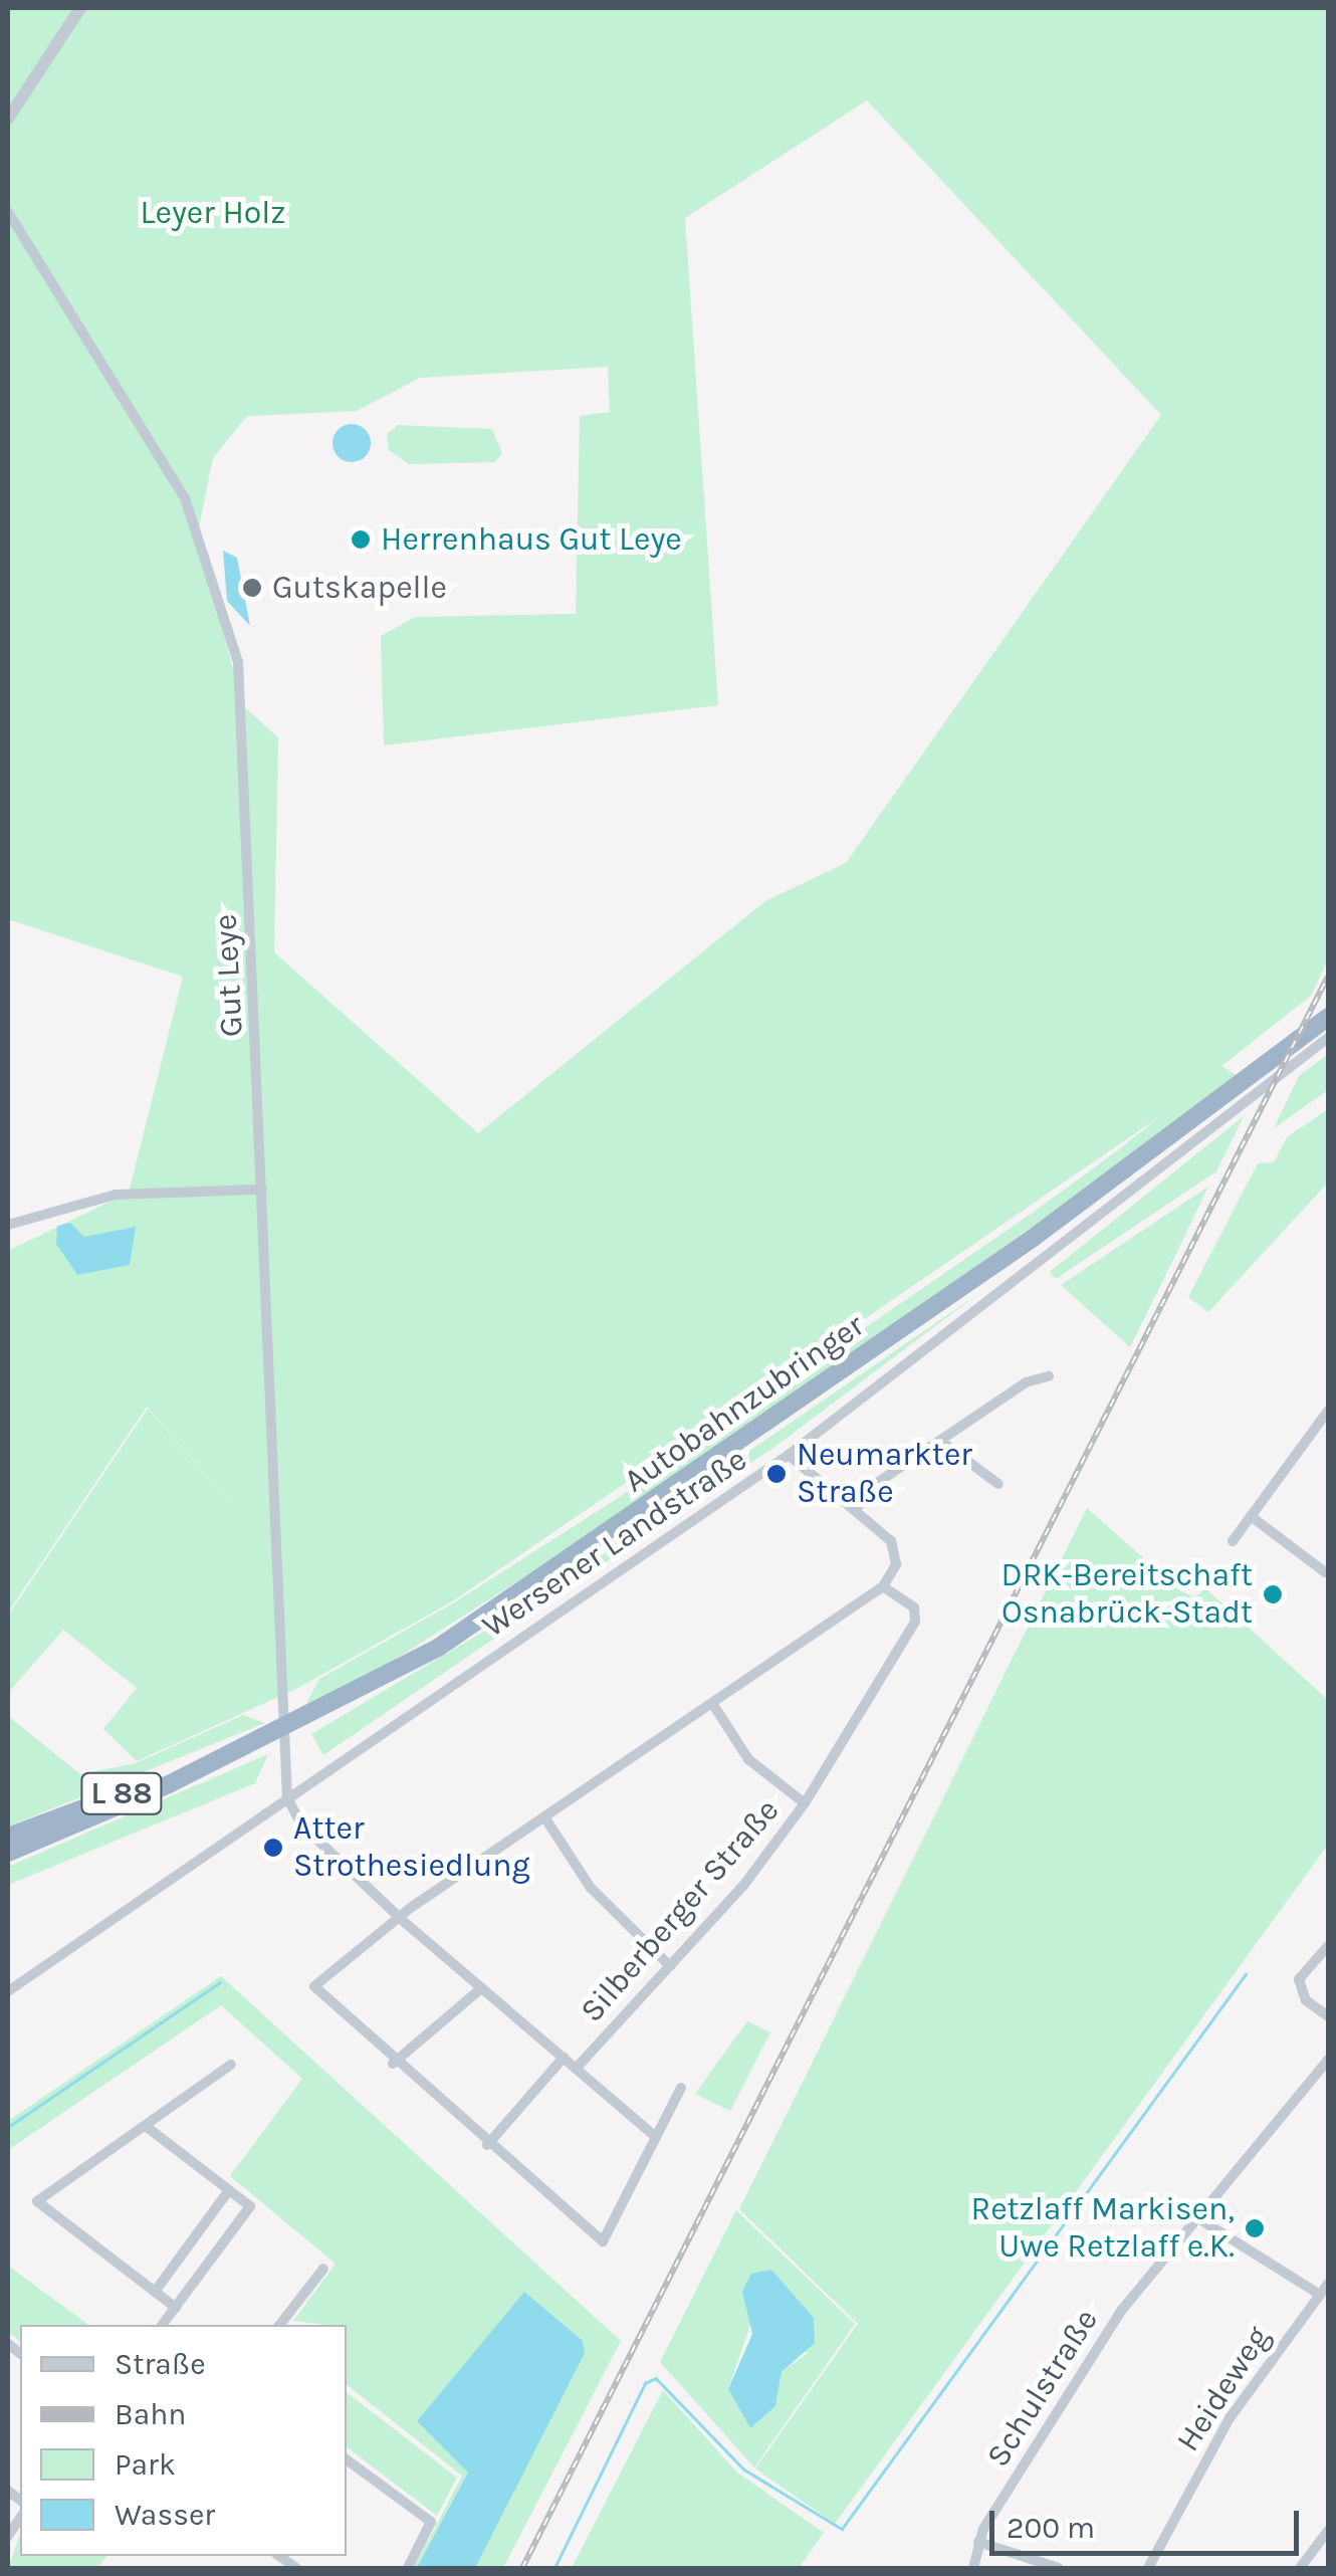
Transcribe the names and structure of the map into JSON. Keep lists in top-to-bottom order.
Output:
{
  "streets": {
    "highway": ["Autobahnzubringer", "L 88"],
    "street": [
      "Gut Leye",
      "Wersener Landstraße",
      "Silberberger Straße",
      "Schulstraße",
      "Heideweg"
    ]
  },
  "crossings": [
    ["Gut Leye", "Wersener Landstraße"],
    ["Autobahnzubringer", "L 88"]
  ],
  "parks": ["Leyer Holz"],
  "places": [
    "Herrenhaus Gut Leye",
    "Gutskapelle",
    "Neumarkter Straße",
    "DRK-Bereitschaft Osnabrück-Stadt",
    "Atter Strothesiedlung",
    "Retzlaff Markisen, Uwe Retzlaff e.K."
  ],
  "legend": [
    "Straße",
    "Bahn",
    "Park",
    "Wasser"
  ],
  "scale_bar": "200 m"
}
